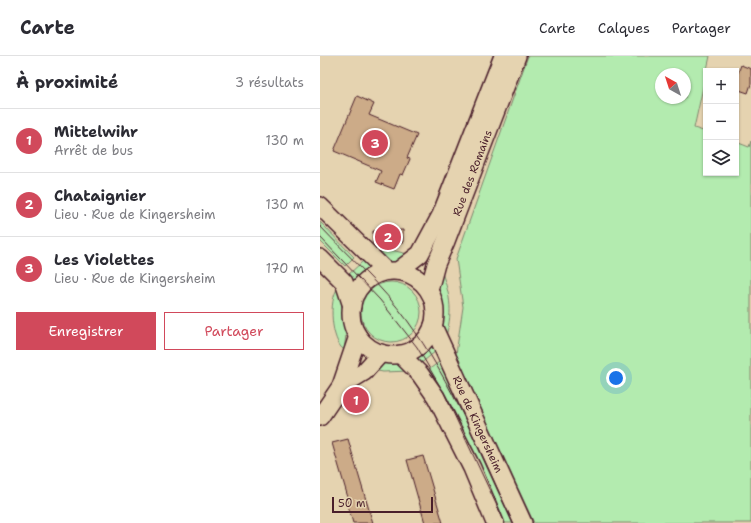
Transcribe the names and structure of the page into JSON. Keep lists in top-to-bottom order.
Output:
{
  "streets": {
    "main road": ["Rue des Romains", "Rue de Kingersheim"]
  },
  "crossings": [
    ["Rue des Romains", "Rue de Kingersheim"]
  ],
  "scale_bar": "50 m",
  "north": "top left",
  "page": {
    "header": "Carte",
    "nav": ["Carte", "Calques", "Partager"],
    "heading": ["À proximité", "3 résultats"],
    "map_buttons": ["+", "−"],
    "list": [
      {
        "mark": "1",
        "name": "Mittelwihr",
        "note": "Arrêt de bus",
        "value": "130 m"
      },
      {
        "mark": "2",
        "name": "Chataignier",
        "note": "Lieu · Rue de Kingersheim",
        "value": "130 m"
      },
      {
        "mark": "3",
        "name": "Les Violettes",
        "note": "Lieu · Rue de Kingersheim",
        "value": "170 m"
      }
    ],
    "pins": ["3", "2", "1"],
    "buttons": ["Enregistrer", "Partager"],
    "scale": "50 m"
  }
}
